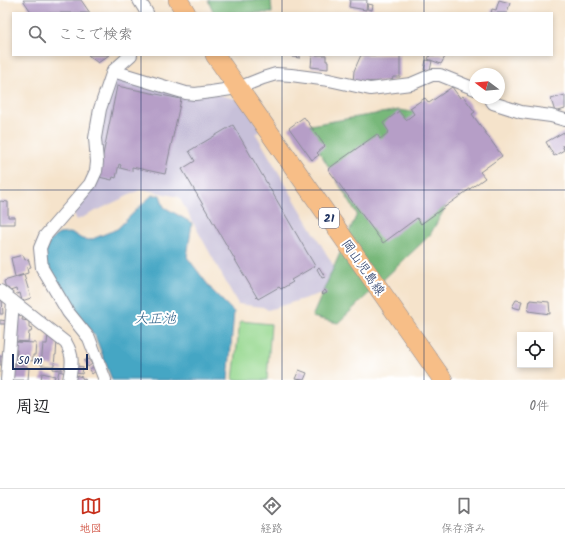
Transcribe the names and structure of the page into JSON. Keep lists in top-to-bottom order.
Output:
{
  "streets": {
    "main road": ["21", "岡山児島線"]
  },
  "water": ["大正池"],
  "scale_bar": "50 m",
  "north": "left",
  "page": {
    "search": "ここで検索",
    "scale": "50 m",
    "heading": ["周辺", "0件"],
    "nav": ["地図", "経路", "保存済み"]
  }
}
